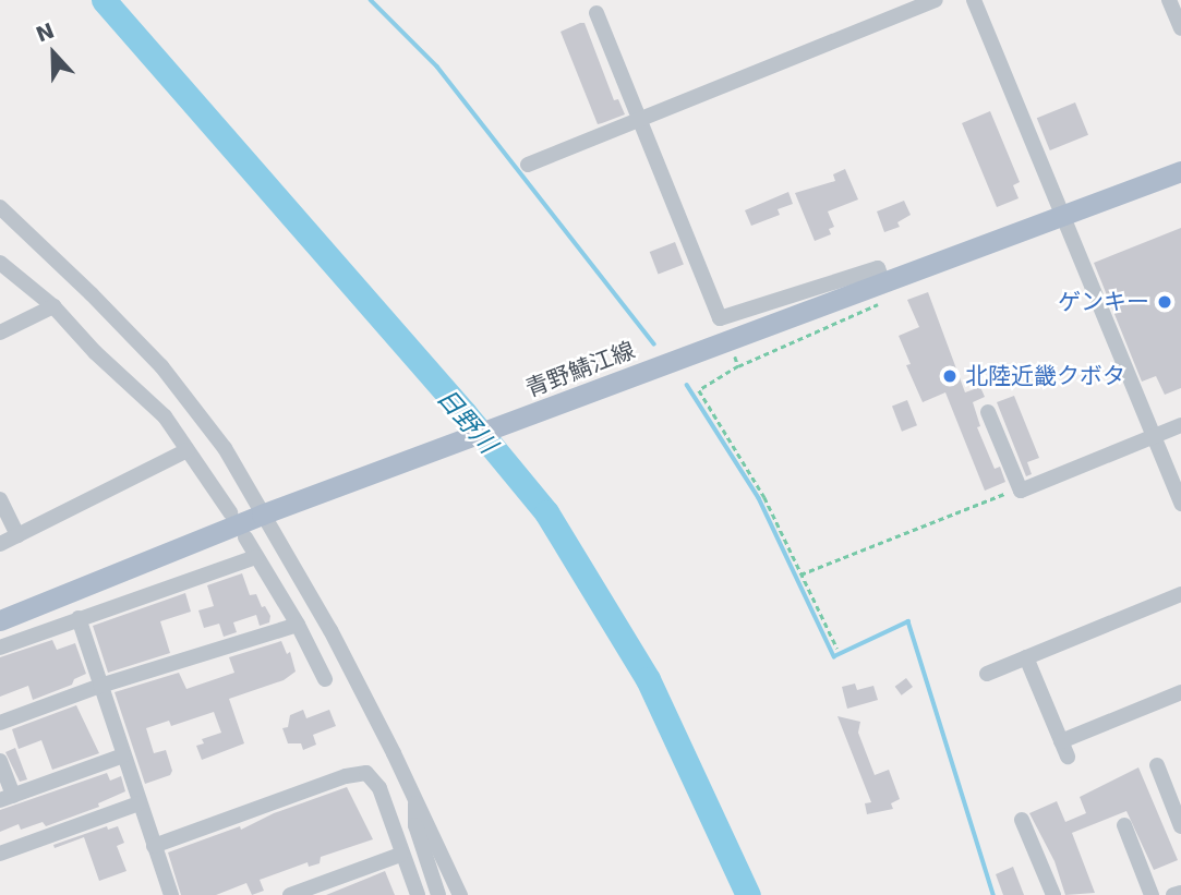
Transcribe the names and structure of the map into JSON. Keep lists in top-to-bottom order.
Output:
{
  "streets": {
    "main road": ["青野鯖江線"]
  },
  "water": ["日野川"],
  "places": ["ゲンキー", "北陸近畿クボタ"],
  "north": "top"
}
